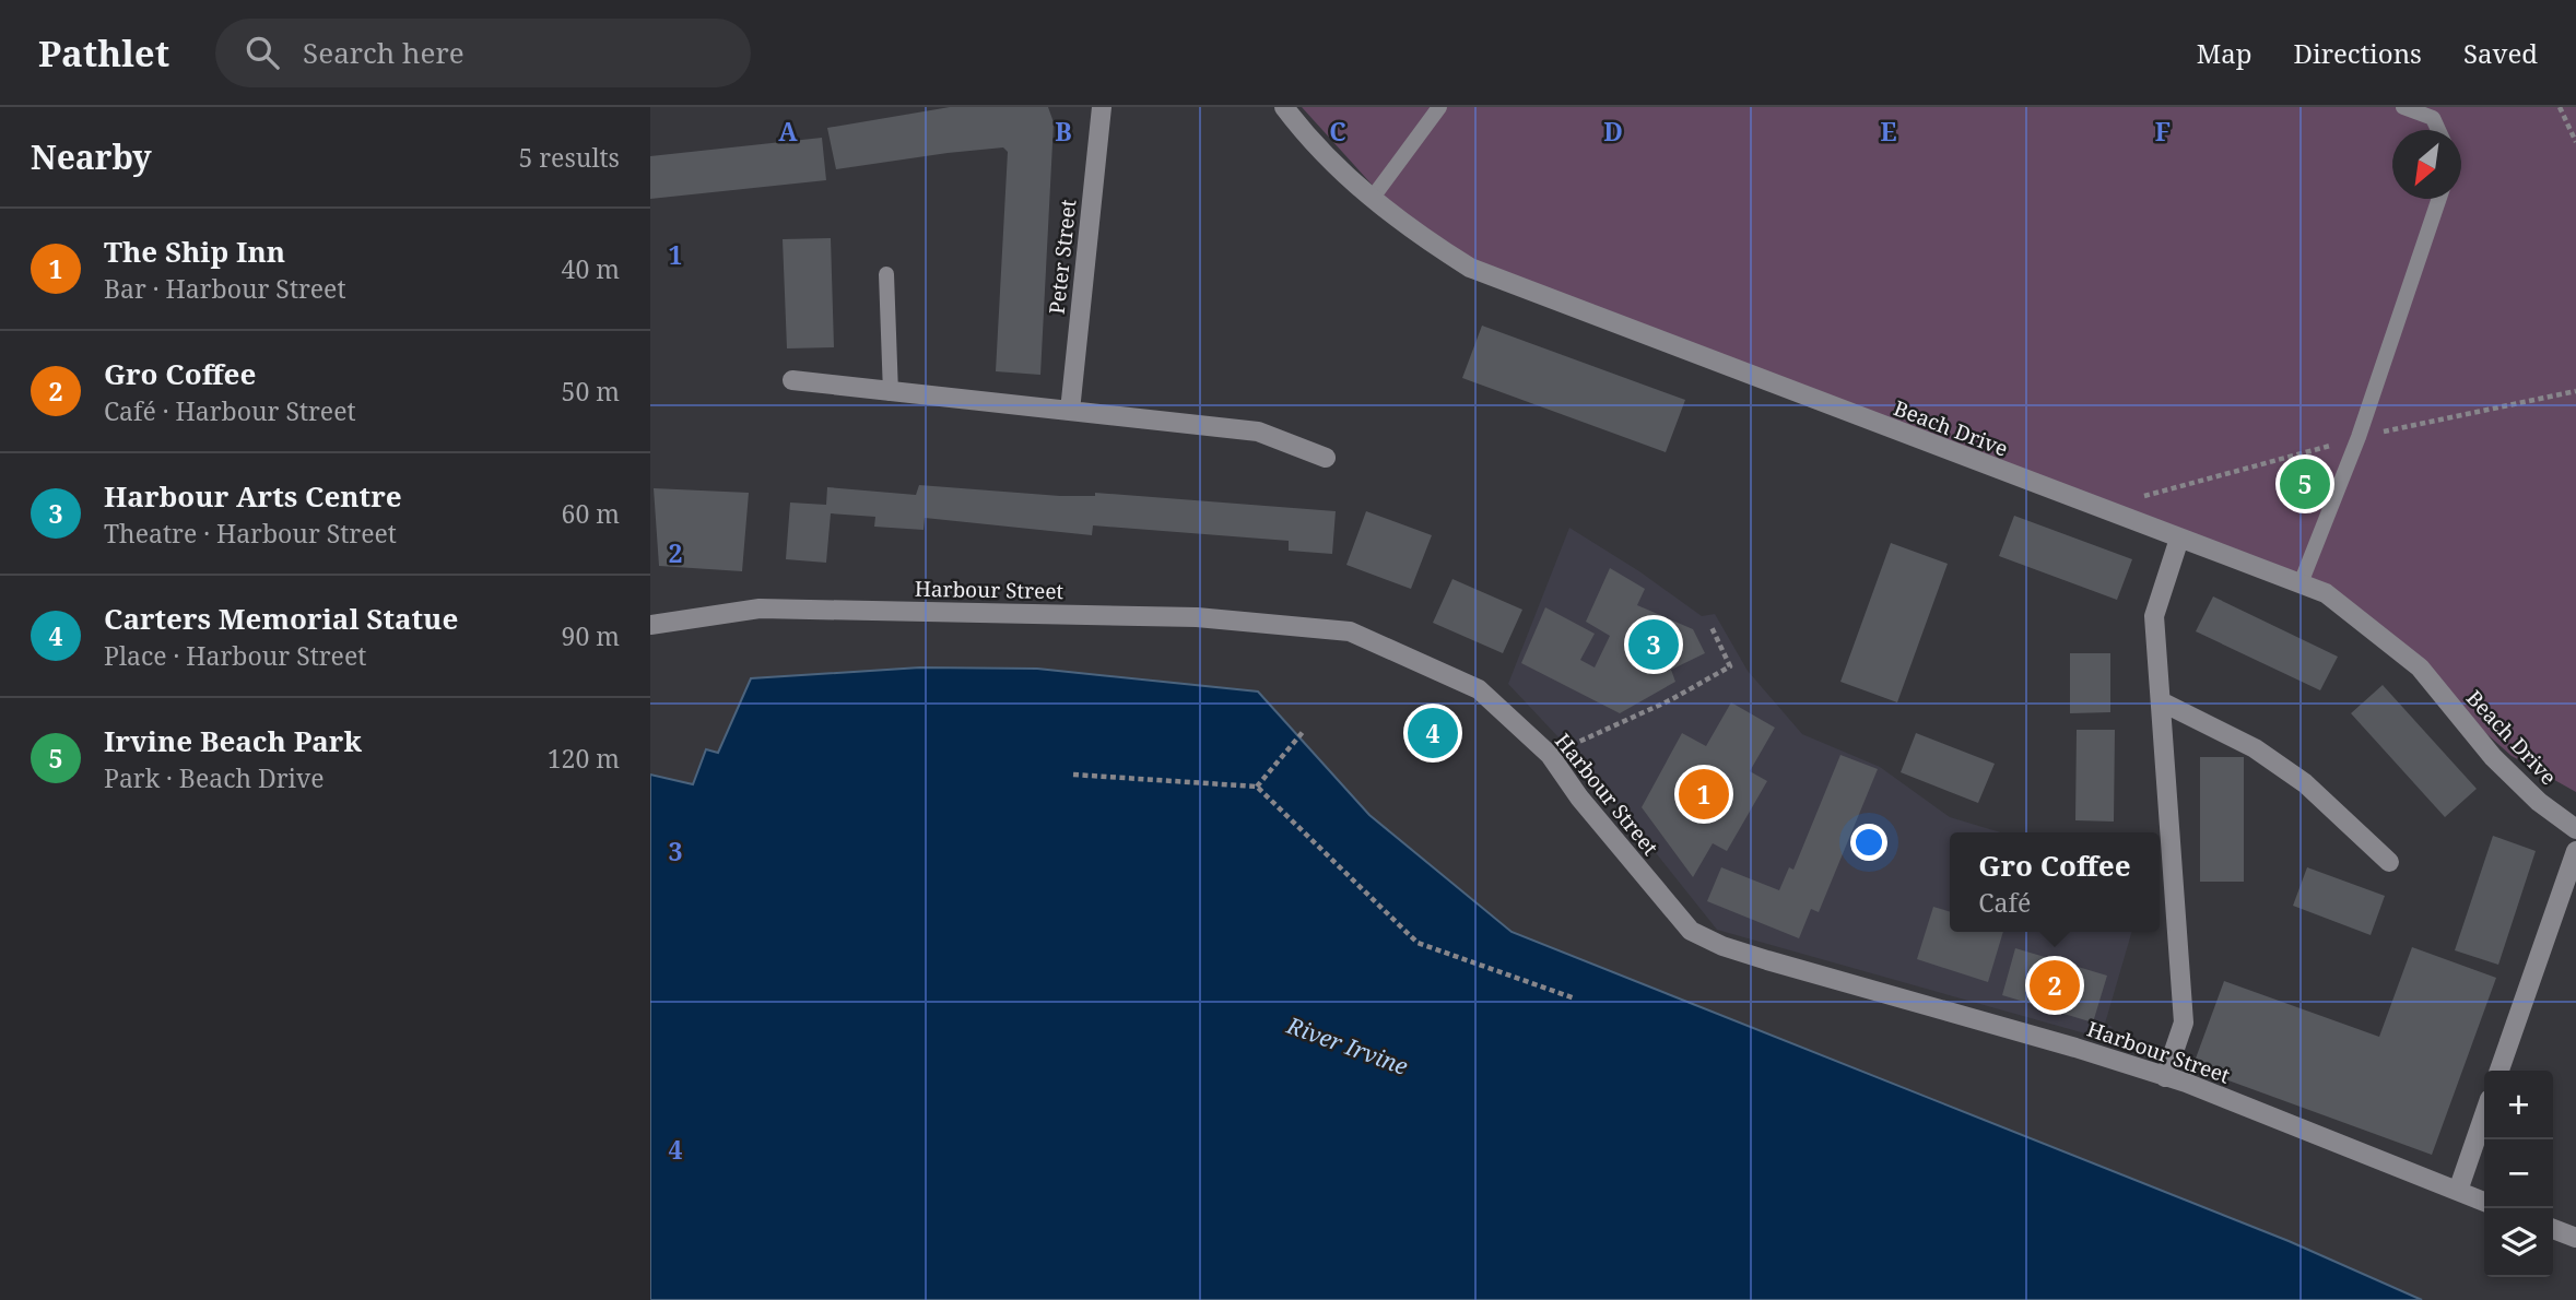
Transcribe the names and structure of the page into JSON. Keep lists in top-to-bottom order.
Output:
{
  "streets": {
    "street": ["Peter Street", "Beach Drive", "Harbour Street"]
  },
  "water": ["River Irvine"],
  "north": "bottom left",
  "page": {
    "header": "Pathlet",
    "search": "Search here",
    "nav": ["Map", "Directions", "Saved"],
    "heading": ["Nearby", "5 results"],
    "list": [
      {
        "mark": "1",
        "name": "The Ship Inn",
        "note": "Bar · Harbour Street",
        "value": "40 m"
      },
      {
        "mark": "2",
        "name": "Gro Coffee",
        "note": "Café · Harbour Street",
        "value": "50 m"
      },
      {
        "mark": "3",
        "name": "Harbour Arts Centre",
        "note": "Theatre · Harbour Street",
        "value": "60 m"
      },
      {
        "mark": "4",
        "name": "Carters Memorial Statue",
        "note": "Place · Harbour Street",
        "value": "90 m"
      },
      {
        "mark": "5",
        "name": "Irvine Beach Park",
        "note": "Park · Beach Drive",
        "value": "120 m"
      }
    ],
    "pins": [
      "5",
      "3",
      "4",
      "1",
      "2"
    ],
    "popup": ["Gro Coffee", "Café"],
    "map_buttons": ["+", "−"]
  },
  "grid": {
    "columns": [
      "A",
      "B",
      "C",
      "D",
      "E",
      "F"
    ],
    "rows": [
      "1",
      "2",
      "3",
      "4"
    ]
  }
}
